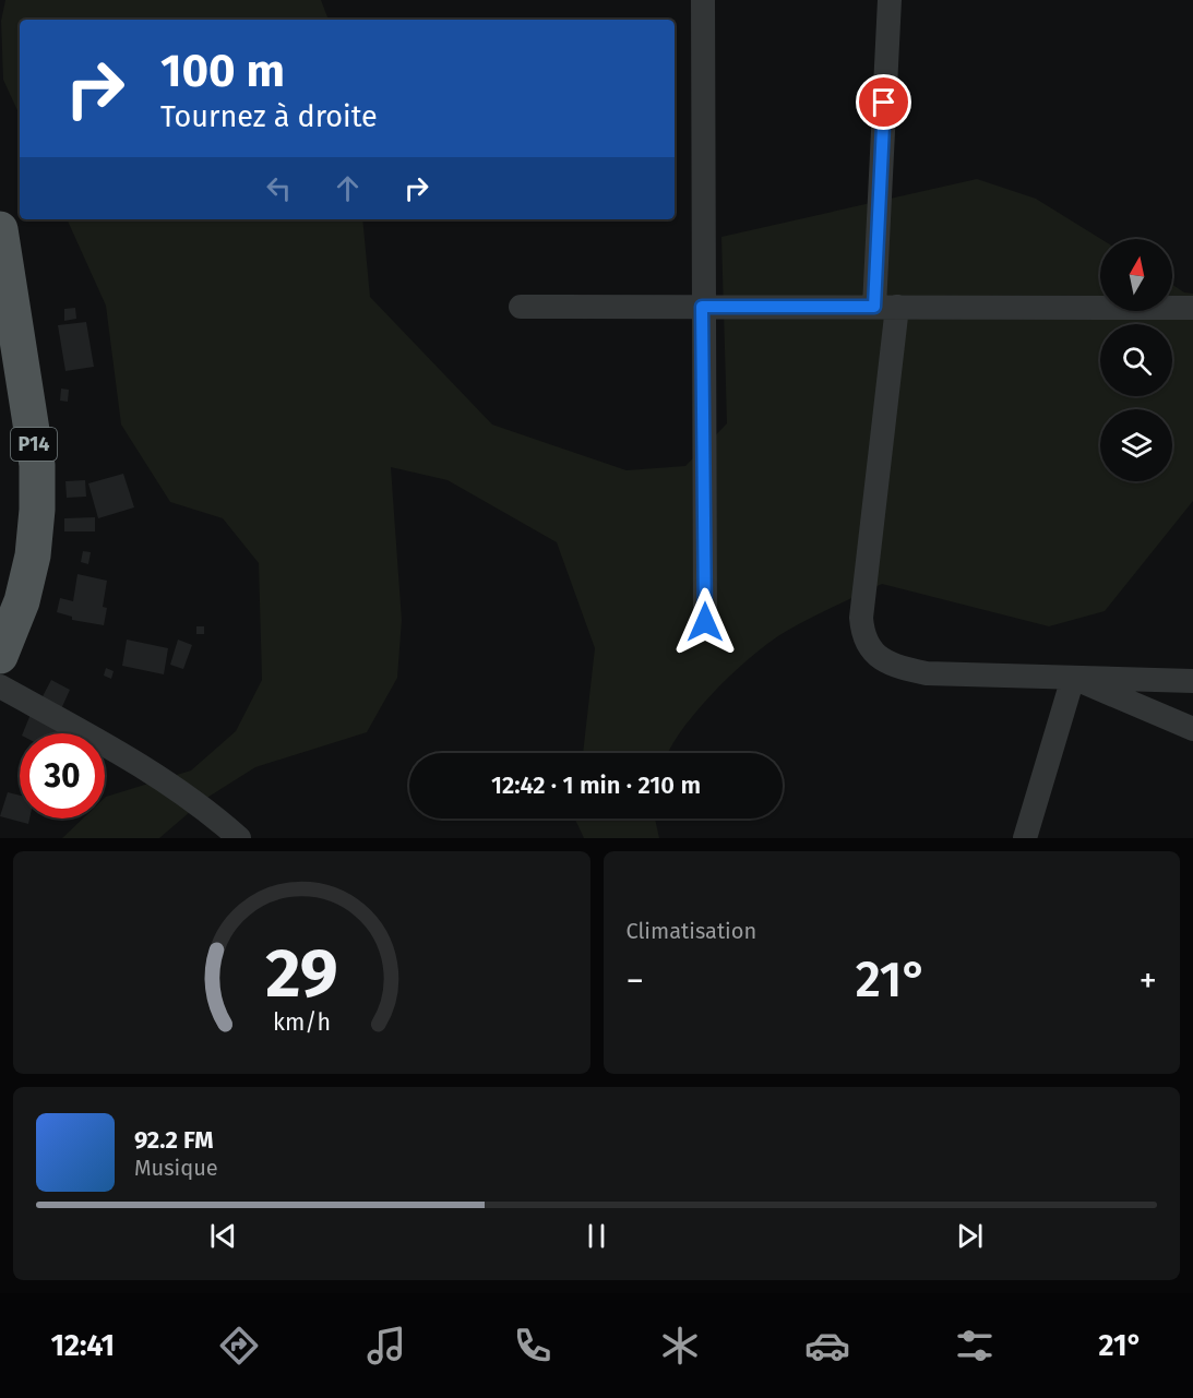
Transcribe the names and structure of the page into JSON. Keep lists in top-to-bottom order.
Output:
{
  "streets": {
    "main road": ["P14"]
  },
  "north": "top",
  "page": {
    "turn": ["100 m", "Tournez à droite"],
    "limit": "30",
    "trip": "12:42 · 1 min · 210 m",
    "tile": "Climatisation",
    "heat": ["−", "21°", "+"],
    "song": ["92.2 FM", "Musique"],
    "tabs": ["12:41", "21°"],
    "gauge": ["29", "km/h"]
  }
}
